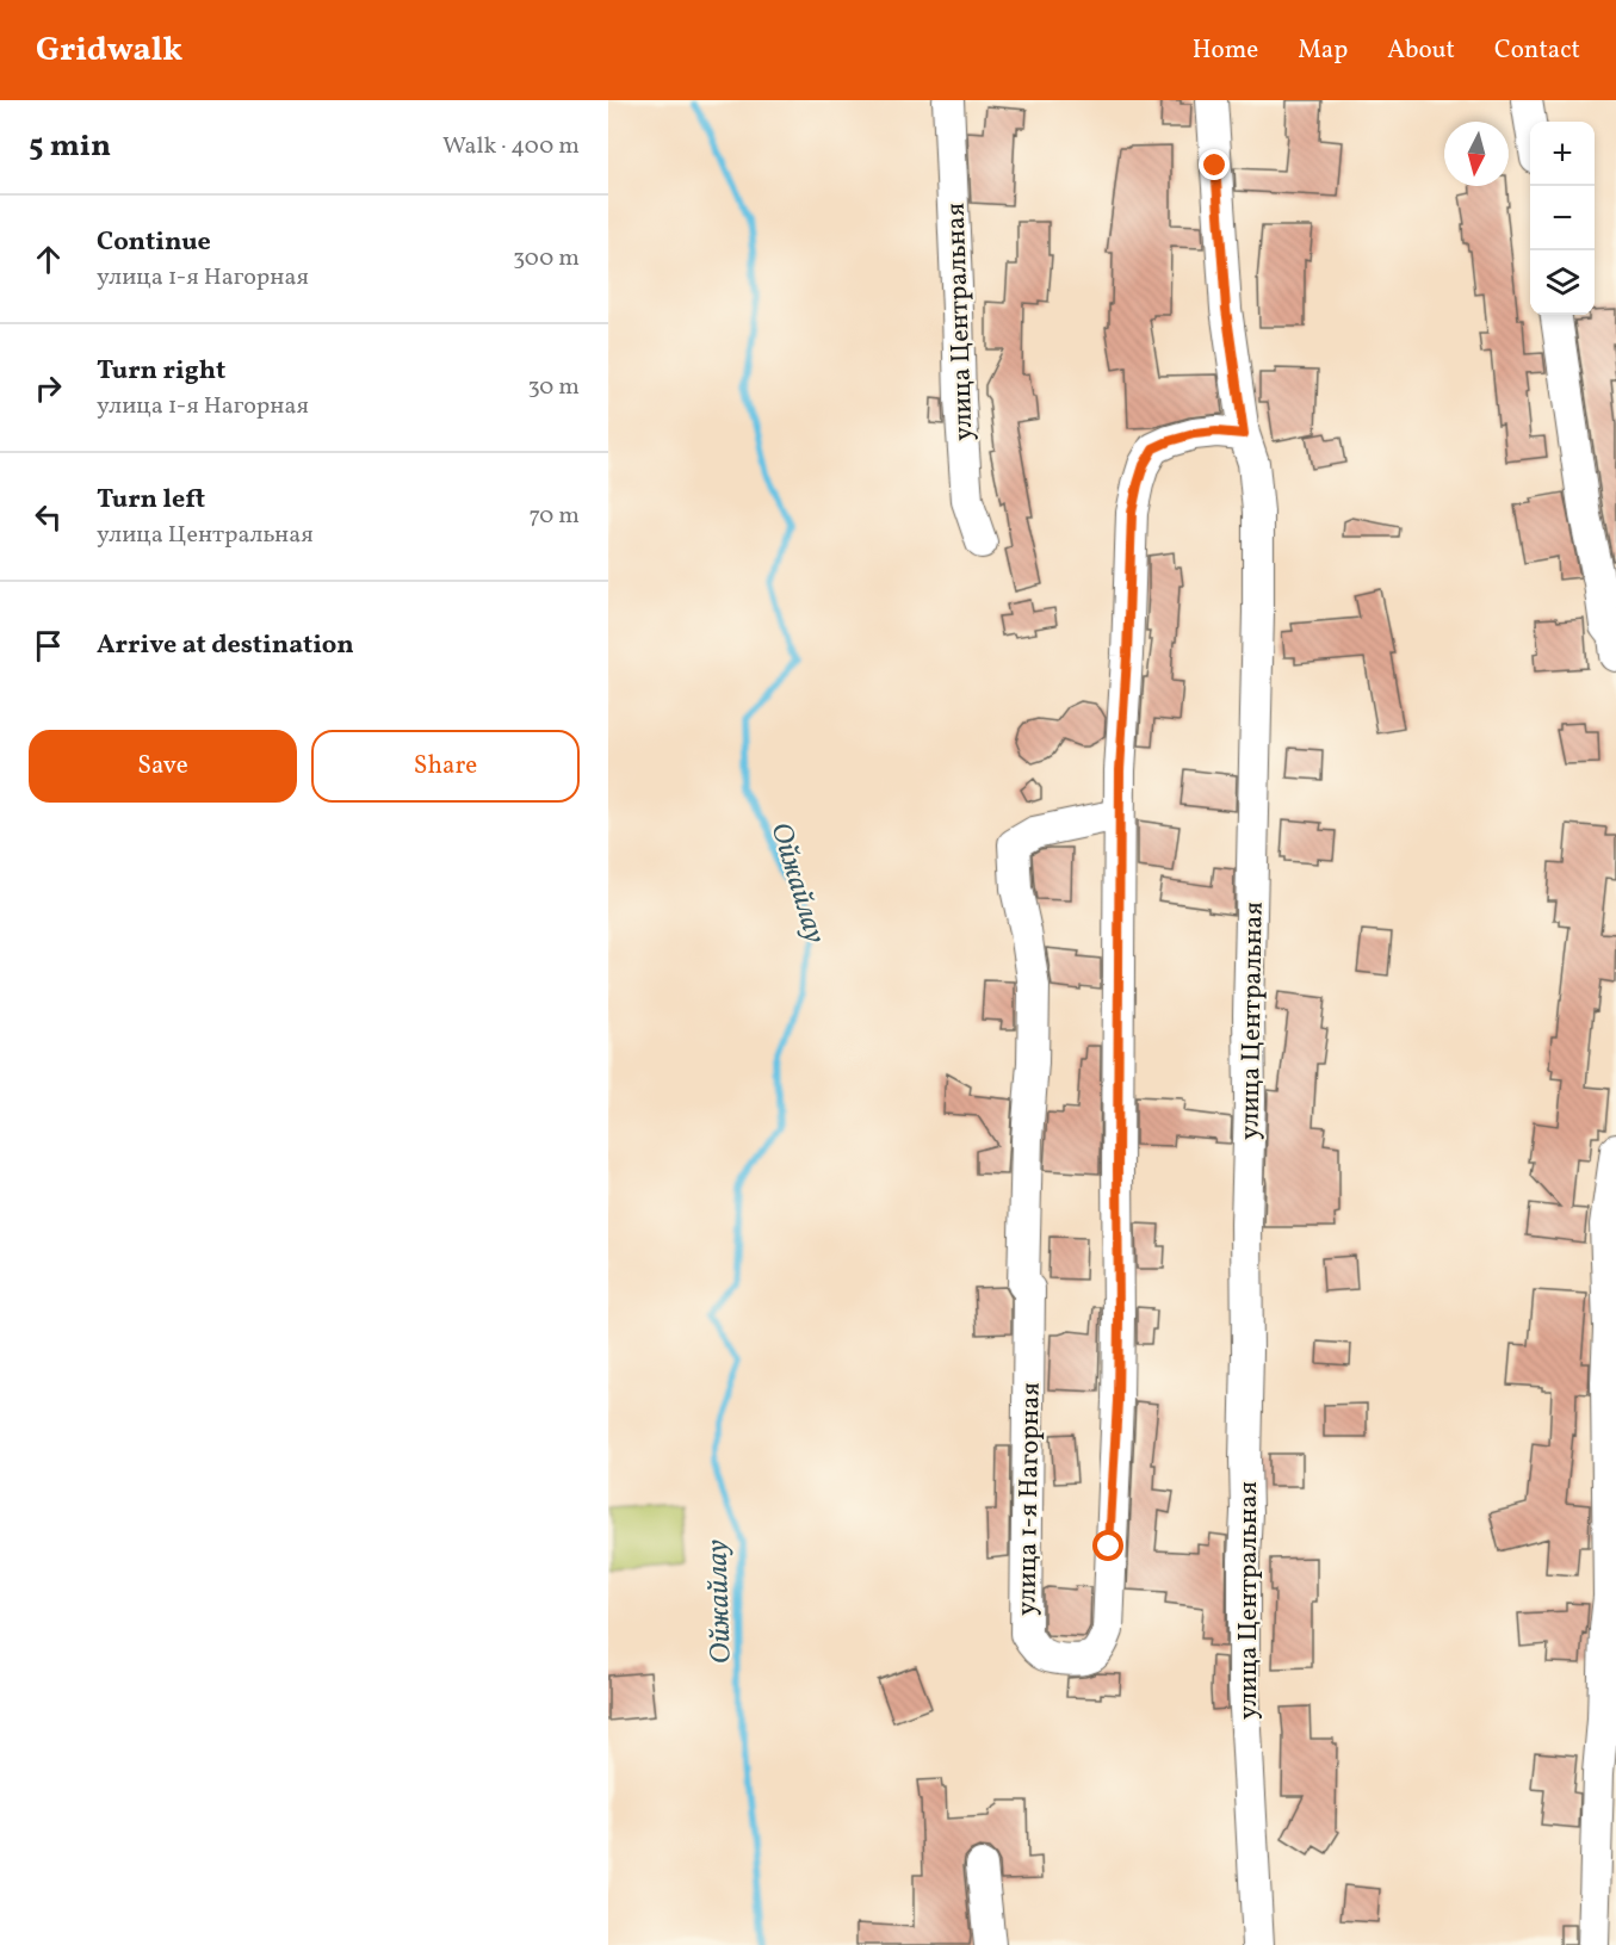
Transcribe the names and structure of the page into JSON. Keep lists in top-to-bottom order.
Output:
{
  "streets": {
    "street": ["улица Центральная", "улица 1-я Нагорная"]
  },
  "crossings": [
    ["улица Центральная", "улица 1-я Нагорная"]
  ],
  "water": ["Ойжайлау"],
  "north": "bottom",
  "page": {
    "header": "Gridwalk",
    "nav": [
      "Home",
      "Map",
      "About",
      "Contact"
    ],
    "heading": ["5 min", "Walk · 400 m"],
    "map_buttons": ["+", "−"],
    "list": [
      ["Continue", "улица 1-я Нагорная", "300 m"],
      ["Turn right", "улица 1-я Нагорная", "30 m"],
      ["Turn left", "улица Центральная", "70 m"],
      "Arrive at destination"
    ],
    "buttons": ["Save", "Share"]
  }
}
